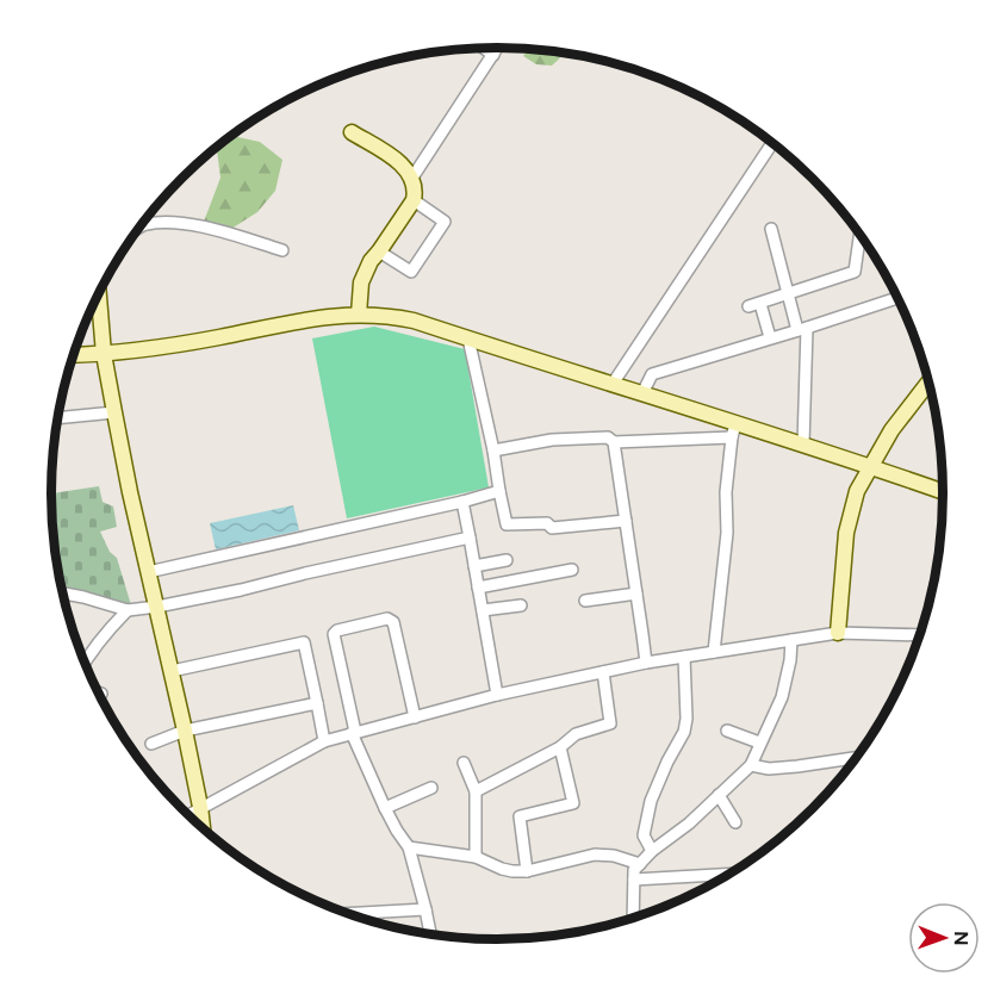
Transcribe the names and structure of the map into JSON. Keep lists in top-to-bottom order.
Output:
{
  "north": "right"
}
